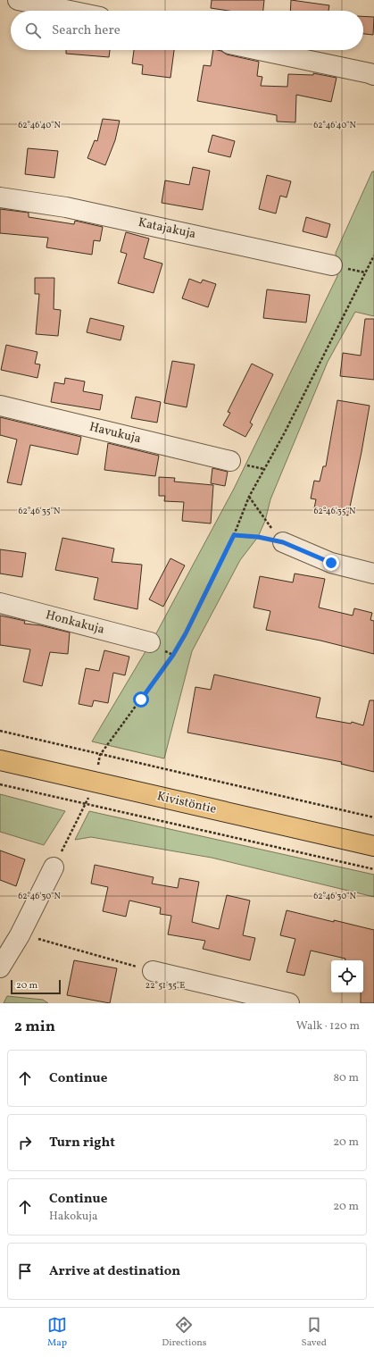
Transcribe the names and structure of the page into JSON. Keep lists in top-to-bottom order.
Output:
{
  "streets": {
    "main road": ["Kivistöntie"],
    "street": ["Katajakuja", "Havukuja", "Honkakuja"]
  },
  "scale_bar": "20 m",
  "page": {
    "search": "Search here",
    "scale": "20 m",
    "heading": ["2 min", "Walk · 120 m"],
    "list": [
      ["Continue", "80 m"],
      ["Turn right", "20 m"],
      ["Continue", "Hakokuja", "20 m"],
      "Arrive at destination"
    ],
    "nav": ["Map", "Directions", "Saved"]
  },
  "coordinates": [
    "62°46'40\"N",
    "62°46'35\"N",
    "62°46'30\"N",
    "22°51'35\"E"
  ]
}
